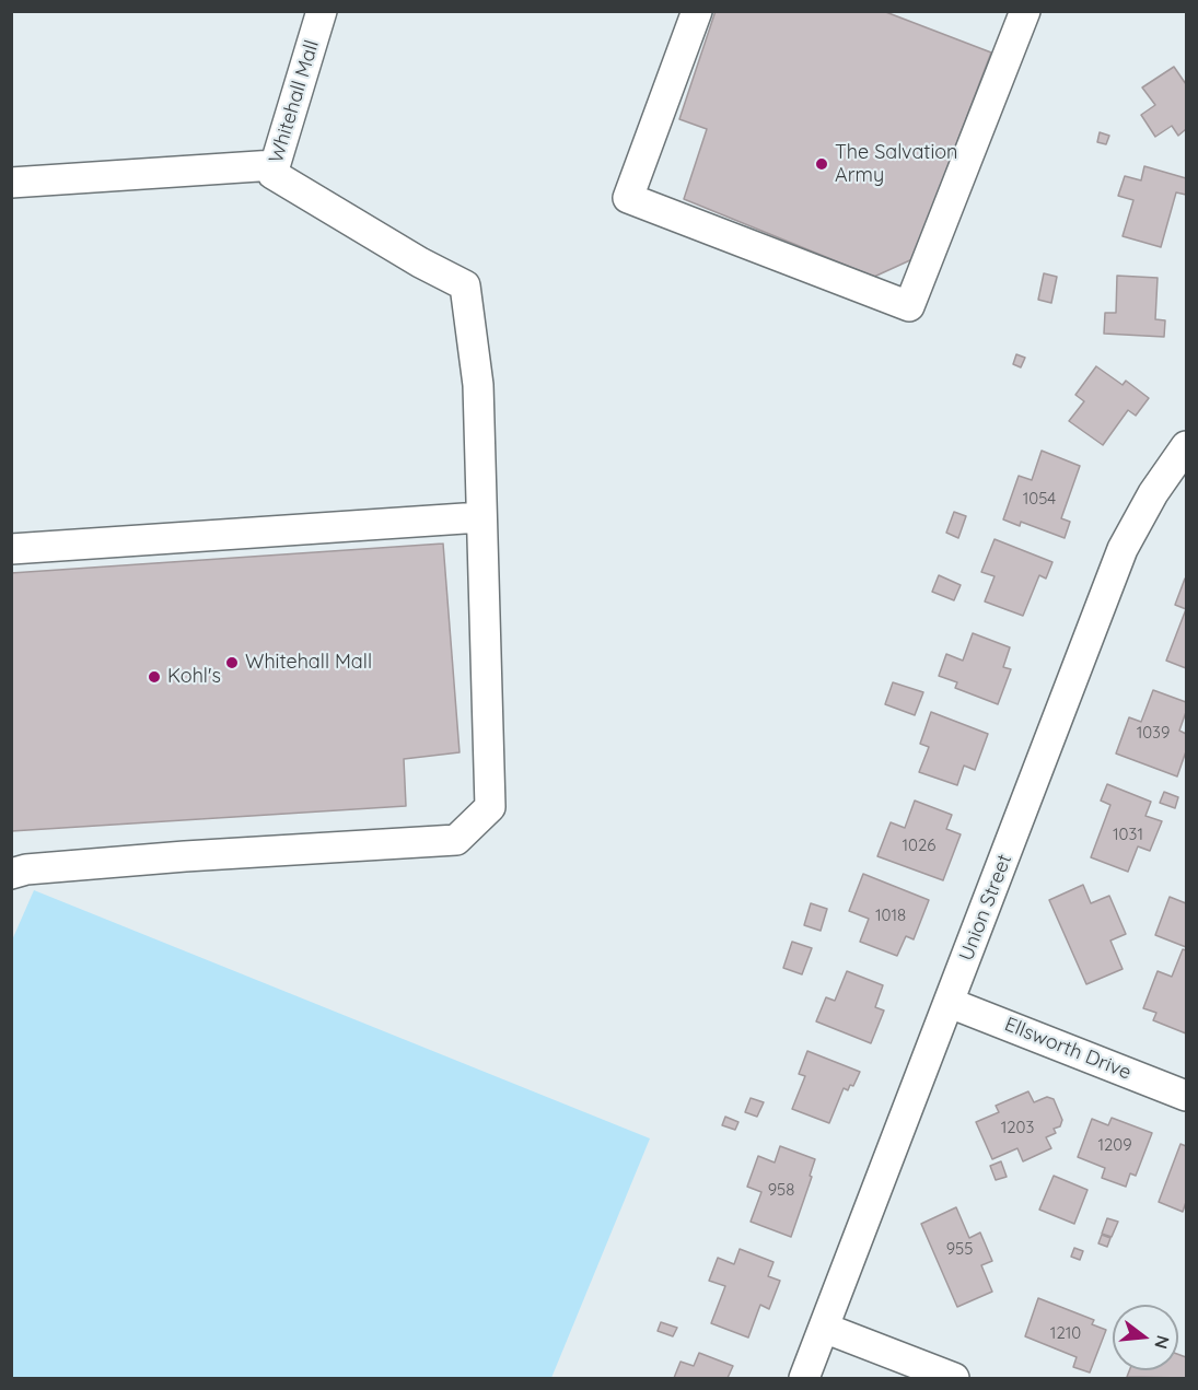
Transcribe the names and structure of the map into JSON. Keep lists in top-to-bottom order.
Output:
{
  "streets": {
    "street": ["Whitehall Mall", "Union Street", "Ellsworth Drive"]
  },
  "crossings": [
    ["Union Street", "Ellsworth Drive"]
  ],
  "places": ["The Salvation Army", "Whitehall Mall", "Kohl's"],
  "house_numbers": [
    "1054",
    "1039",
    "1031",
    "1026",
    "1018",
    "1203",
    "1209",
    "958",
    "955",
    "1210"
  ],
  "north": "right"
}
